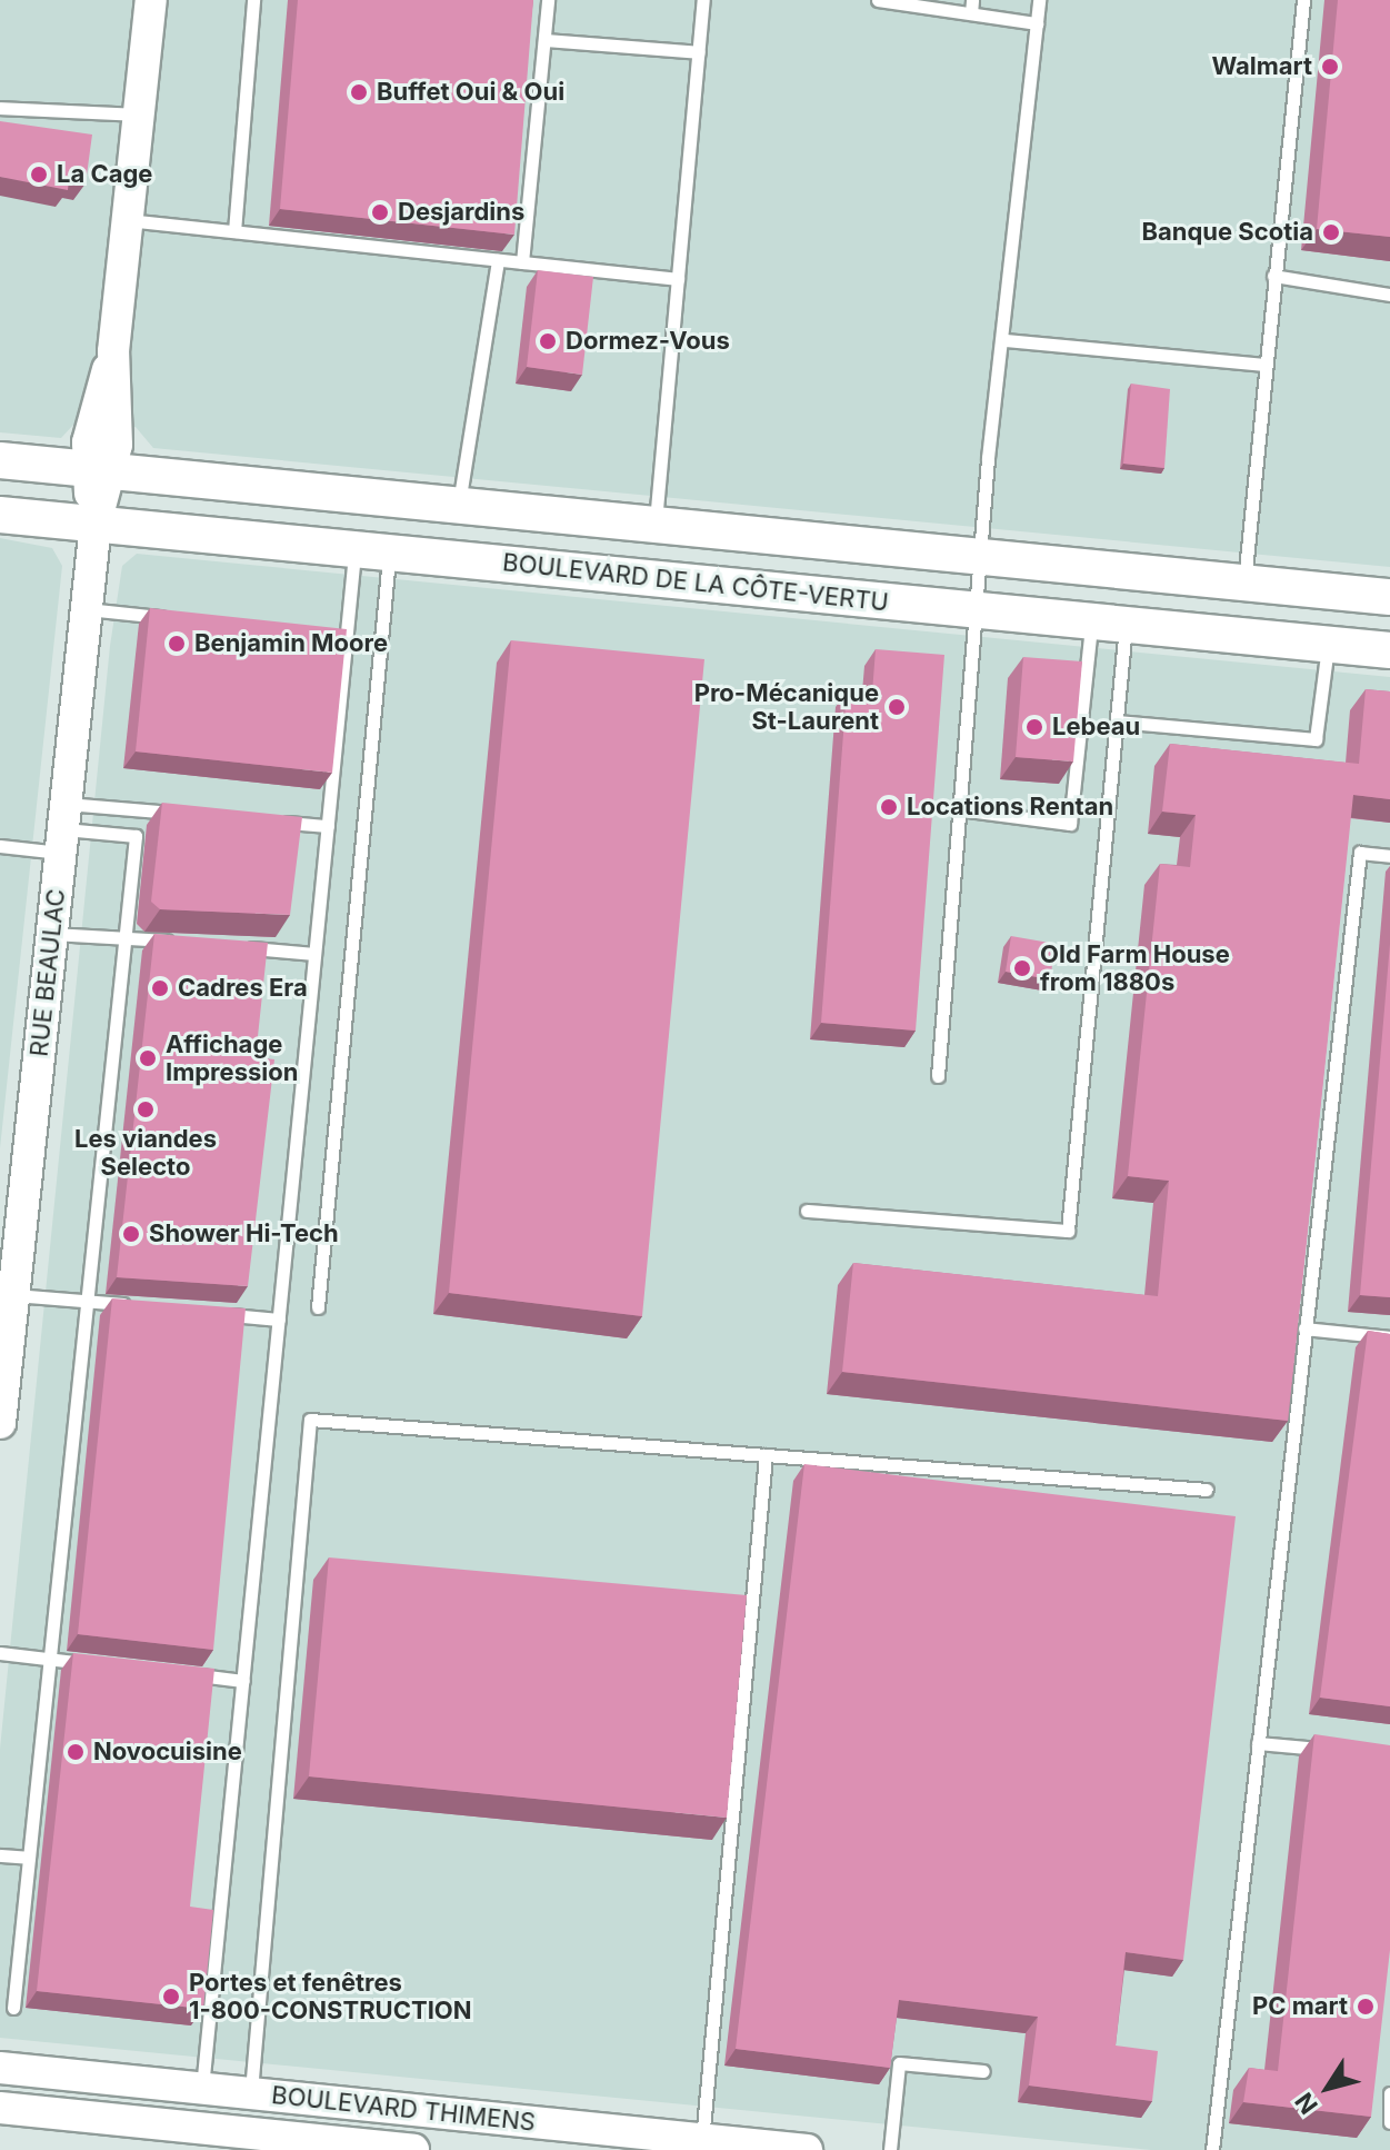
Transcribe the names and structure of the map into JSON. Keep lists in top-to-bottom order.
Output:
{
  "streets": {
    "main road": ["BOULEVARD DE LA CÔTE-VERTU"],
    "street": ["RUE BEAULAC", "BOULEVARD THIMENS"]
  },
  "crossings": [
    ["BOULEVARD DE LA CÔTE-VERTU", "RUE BEAULAC"]
  ],
  "places": [
    "Walmart",
    "Buffet Oui & Oui",
    "La Cage",
    "Desjardins",
    "Banque Scotia",
    "Dormez-Vous",
    "Benjamin Moore",
    "Pro-Mécanique St-Laurent",
    "Lebeau",
    "Locations Rentan",
    "Old Farm House from 1880s",
    "Cadres Era",
    "Affichage Impression",
    "Les viandes Selecto",
    "Shower Hi-Tech",
    "Novocuisine",
    "Portes et fenêtres 1-800-CONSTRUCTION",
    "PC mart"
  ],
  "north": "bottom left"
}
